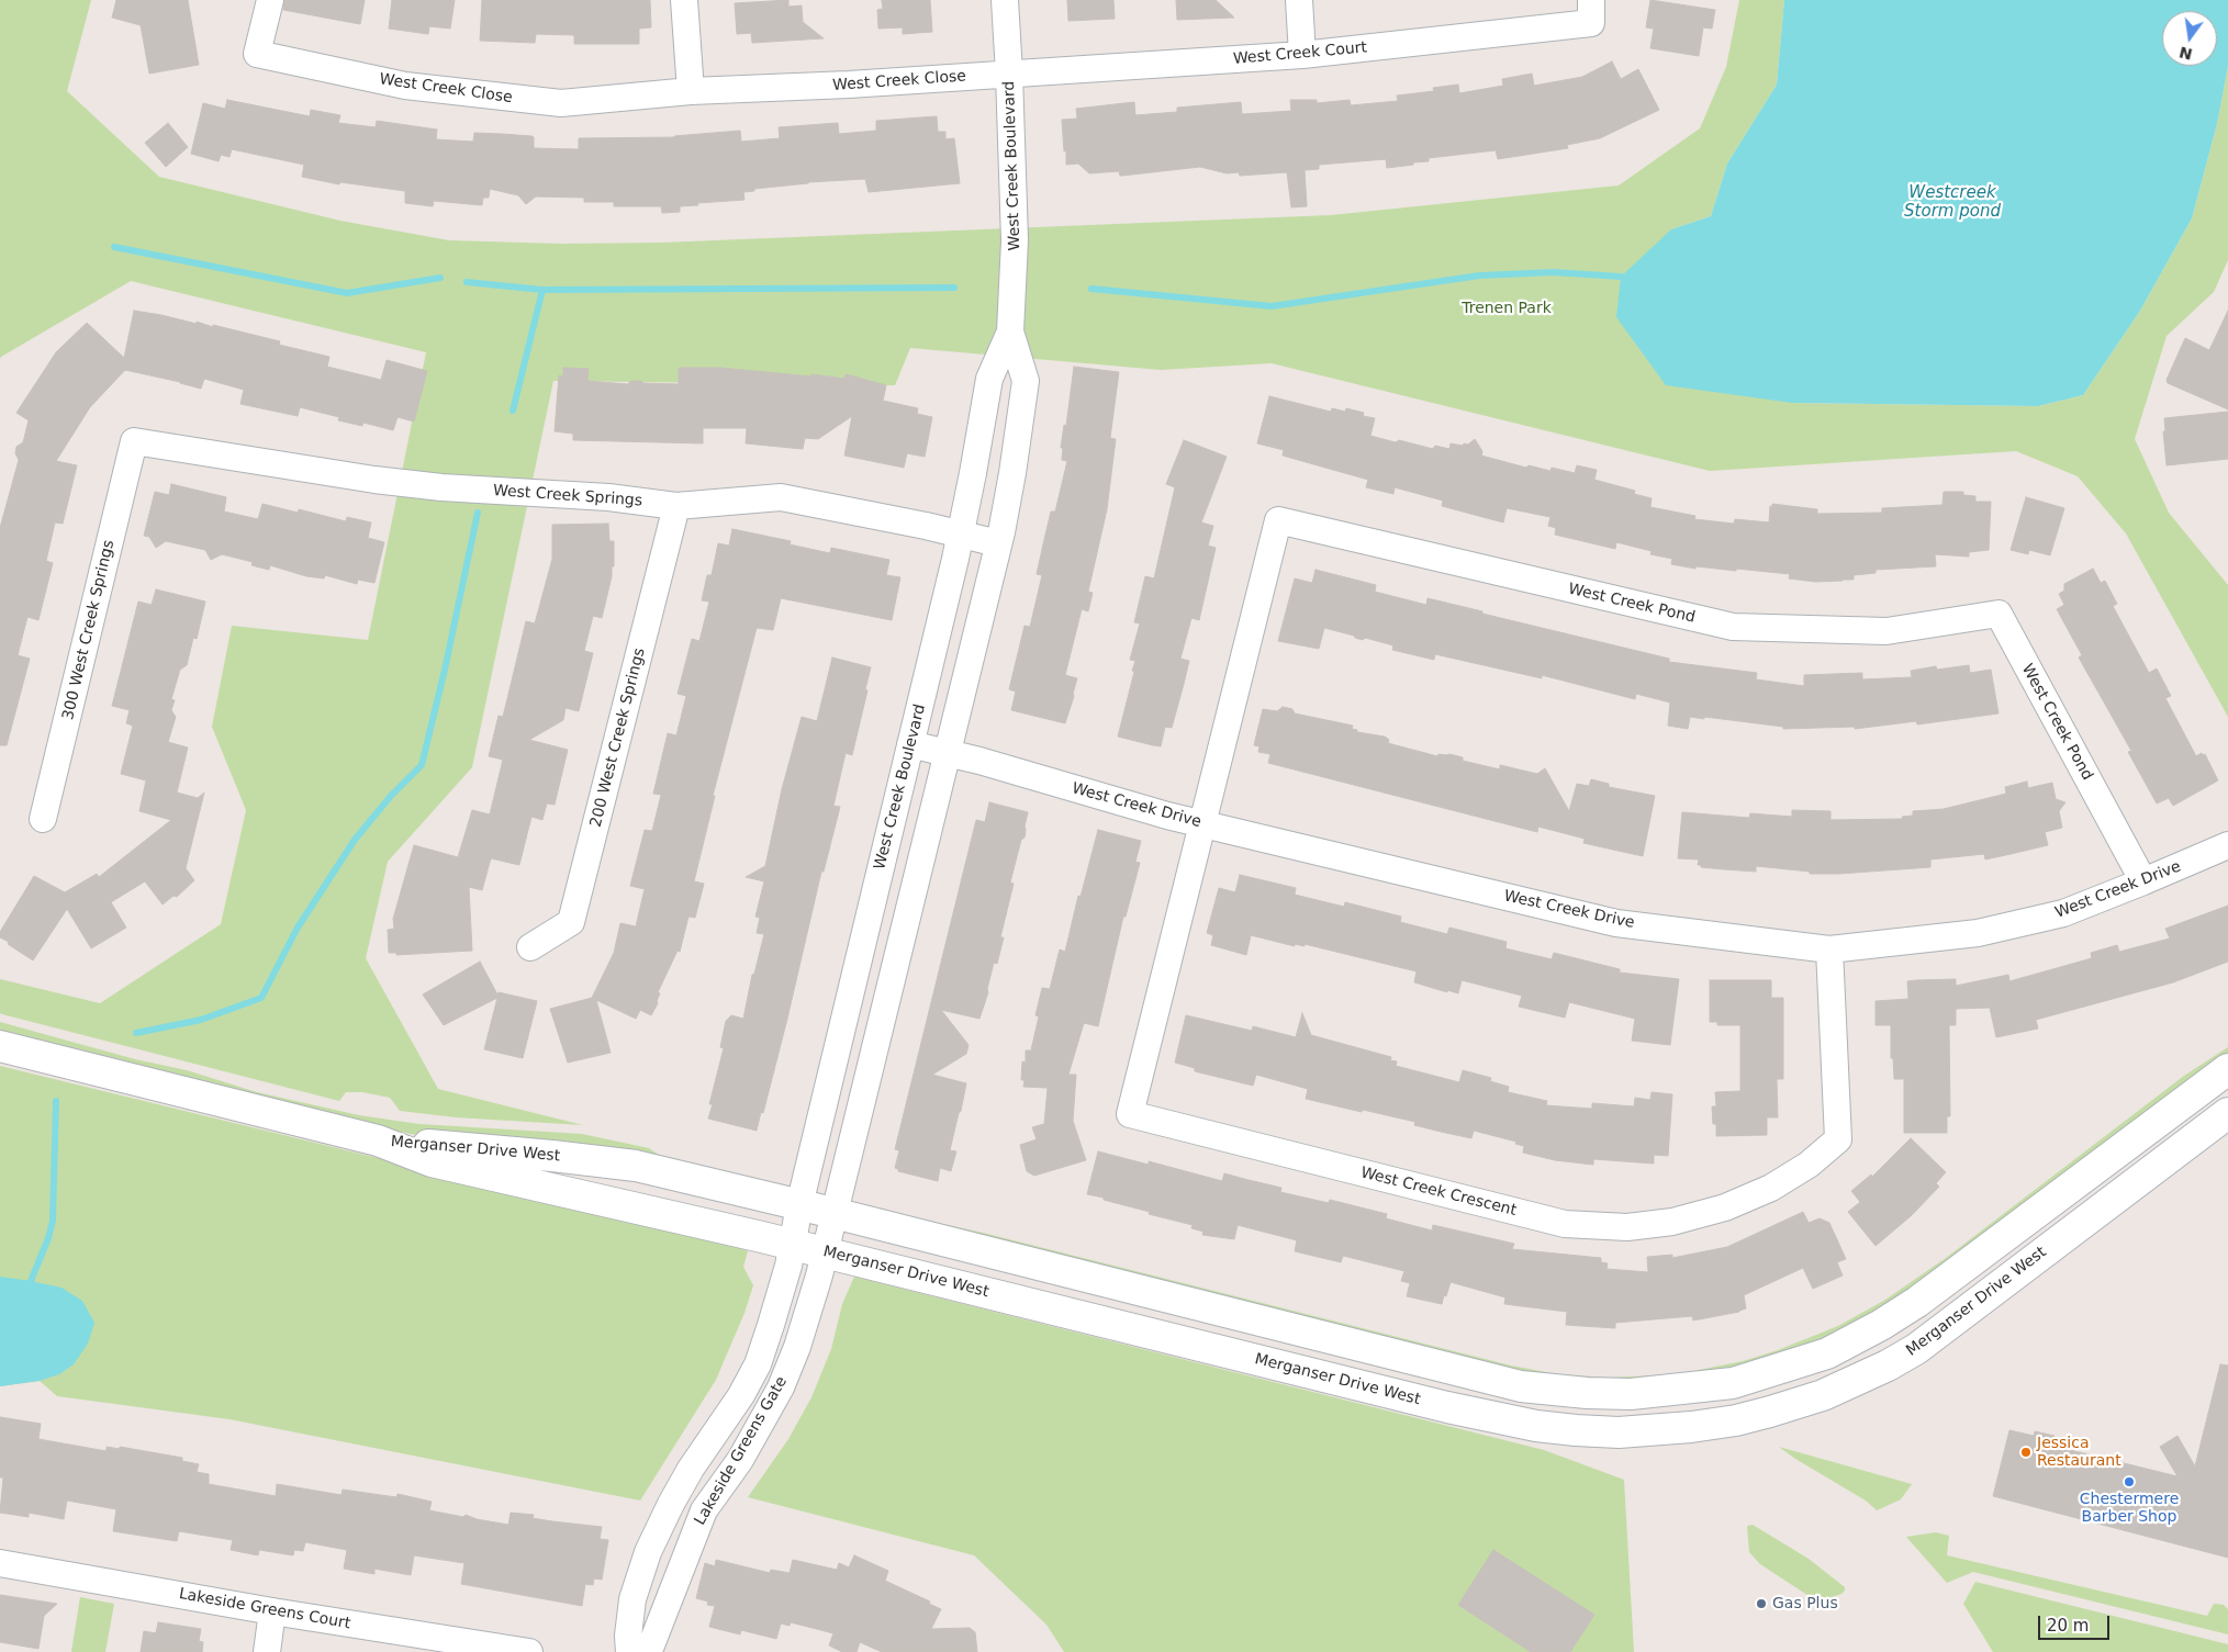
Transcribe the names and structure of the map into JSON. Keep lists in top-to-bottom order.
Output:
{
  "streets": {
    "street": [
      "West Creek Court",
      "West Creek Close",
      "West Creek Boulevard",
      "West Creek Springs",
      "West Creek Pond",
      "300 West Creek Springs",
      "200 West Creek Springs",
      "West Creek Drive",
      "Merganser Drive West",
      "West Creek Crescent",
      "Lakeside Greens Gate",
      "Lakeside Greens Court"
    ]
  },
  "crossings": [
    ["West Creek Court", "West Creek Close"],
    ["West Creek Court", "West Creek Boulevard"],
    ["West Creek Close", "West Creek Boulevard"],
    ["West Creek Boulevard", "West Creek Springs"],
    ["West Creek Boulevard", "West Creek Drive"],
    ["West Creek Boulevard", "Merganser Drive West"],
    ["West Creek Boulevard", "Lakeside Greens Gate"],
    ["West Creek Springs", "300 West Creek Springs"],
    ["West Creek Springs", "200 West Creek Springs"],
    ["West Creek Pond", "West Creek Drive"],
    ["West Creek Pond", "West Creek Crescent"],
    ["West Creek Drive", "West Creek Crescent"],
    ["Merganser Drive West", "Lakeside Greens Gate"]
  ],
  "water": ["Westcreek Storm pond"],
  "parks": ["Trenen Park"],
  "places": ["Jessica Restaurant", "Chestermere Barber Shop", "Gas Plus"],
  "scale_bar": "20 m",
  "north": "bottom"
}
